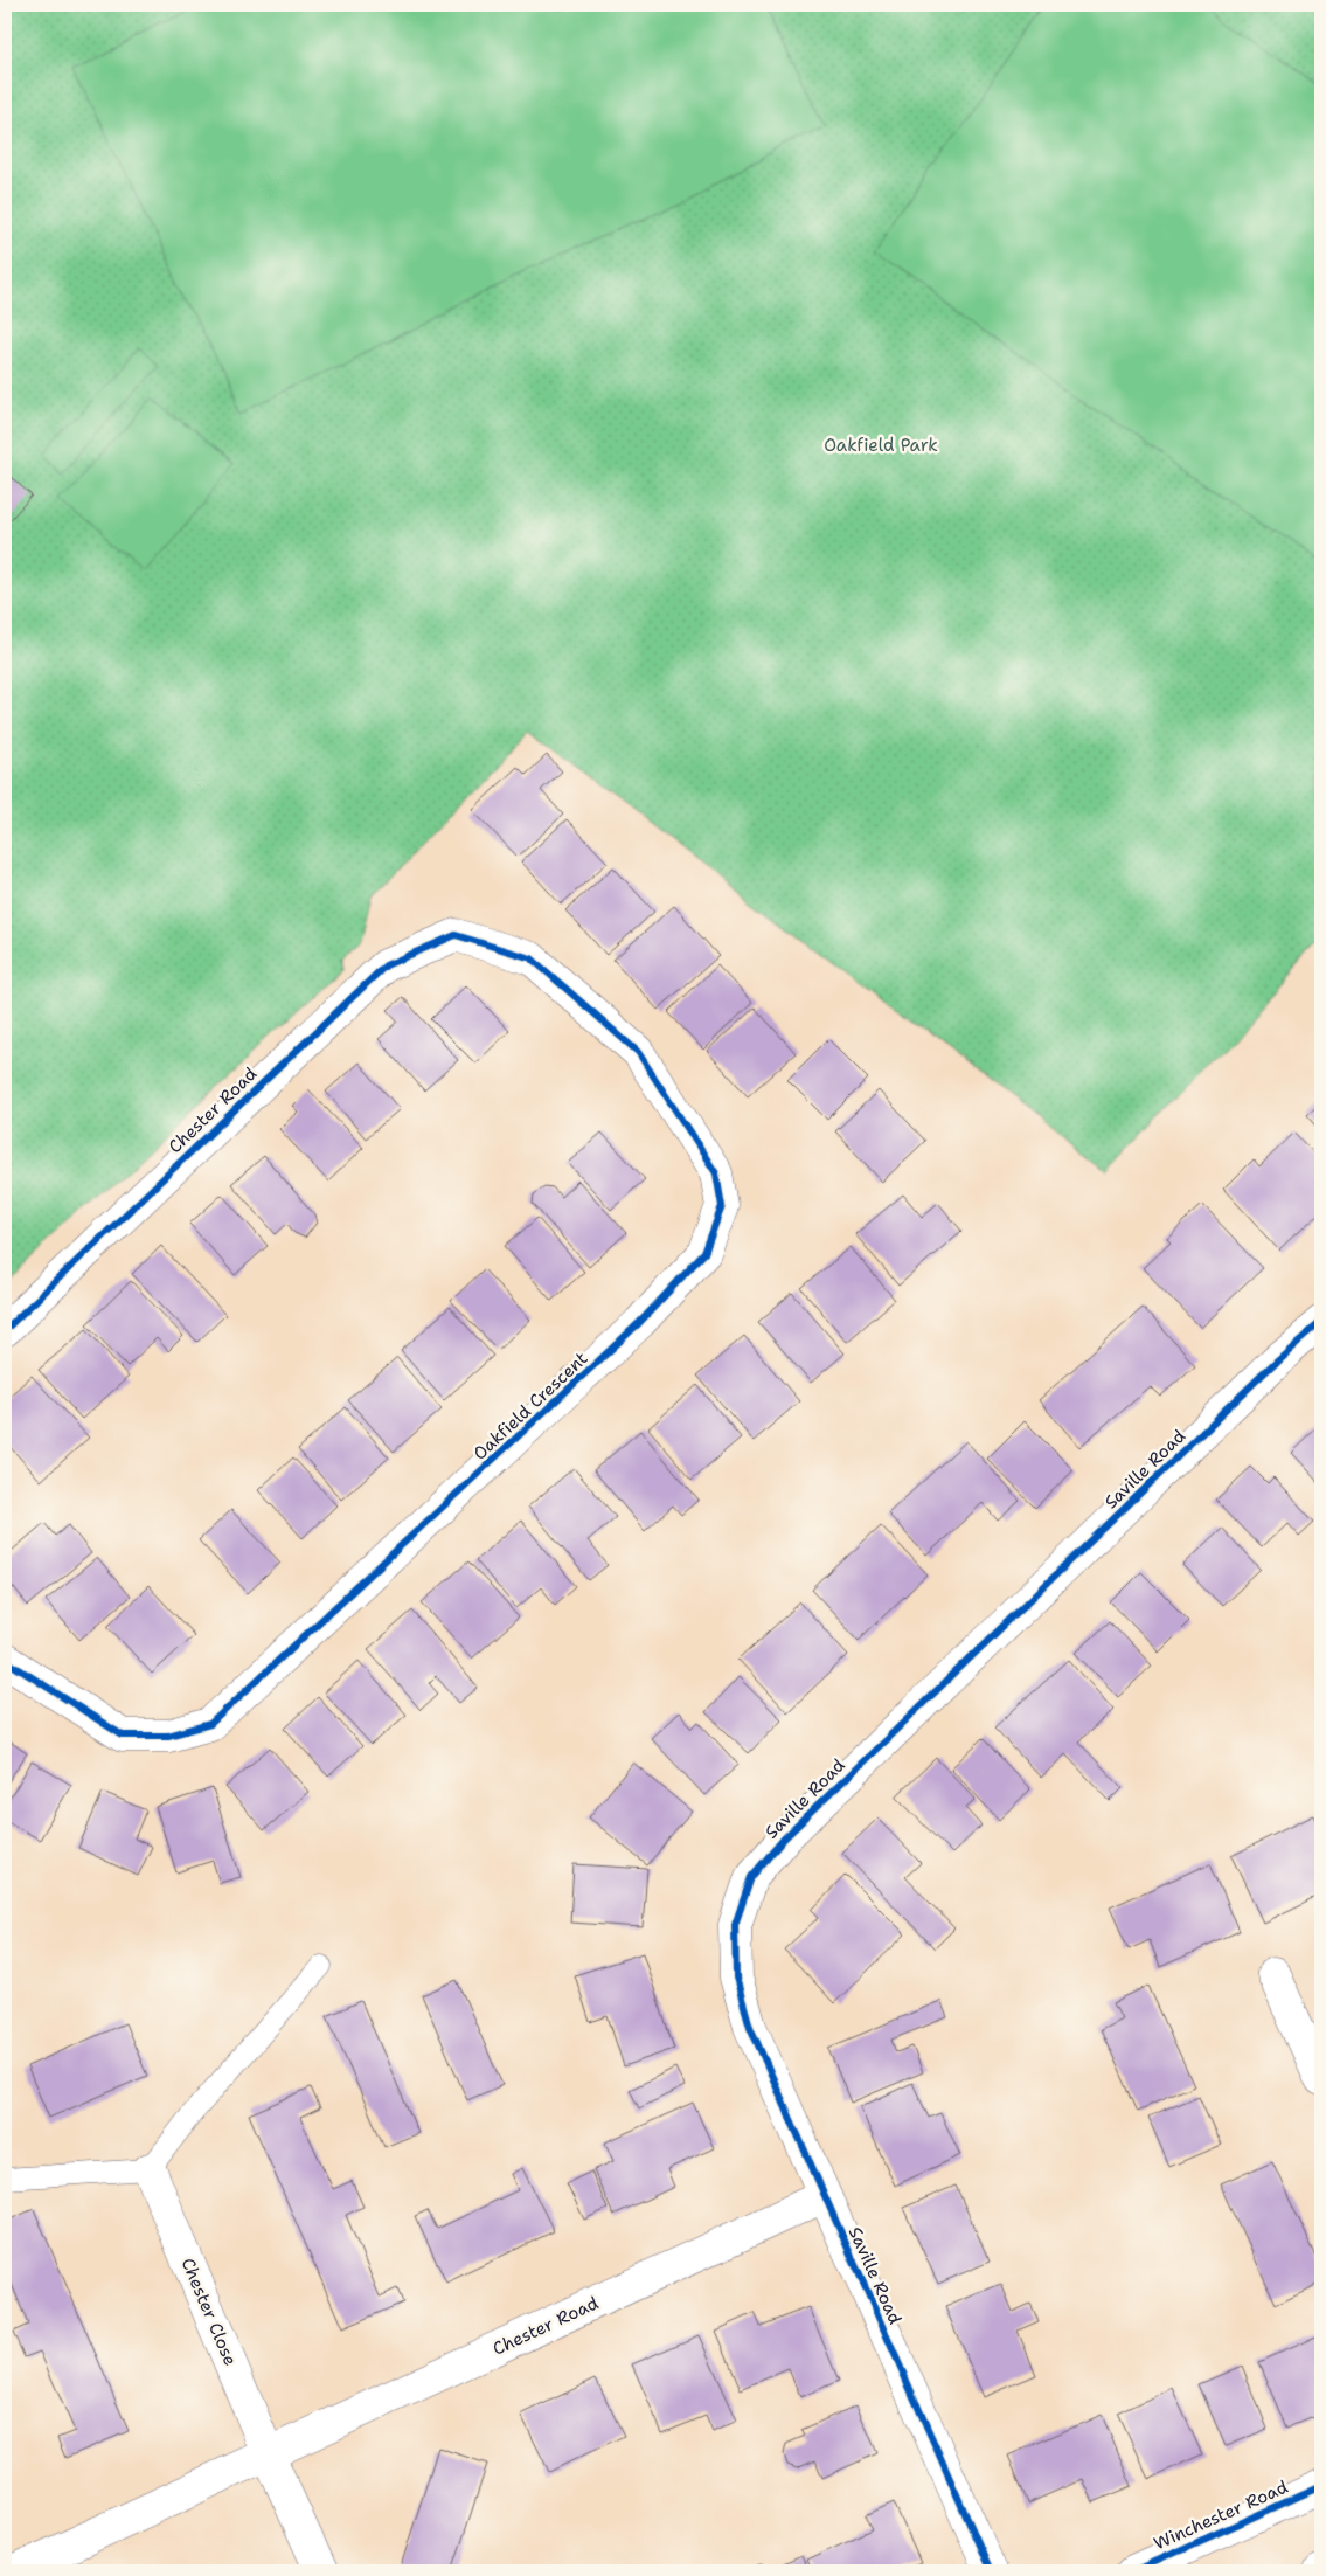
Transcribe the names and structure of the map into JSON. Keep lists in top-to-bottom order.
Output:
{
  "streets": {
    "street": [
      "Chester Road",
      "Oakfield Crescent",
      "Saville Road",
      "Chester Close",
      "Winchester Road"
    ]
  },
  "crossings": [
    ["Chester Road", "Oakfield Crescent"],
    ["Chester Road", "Saville Road"],
    ["Chester Road", "Chester Close"]
  ],
  "parks": ["Oakfield Park"]
}
